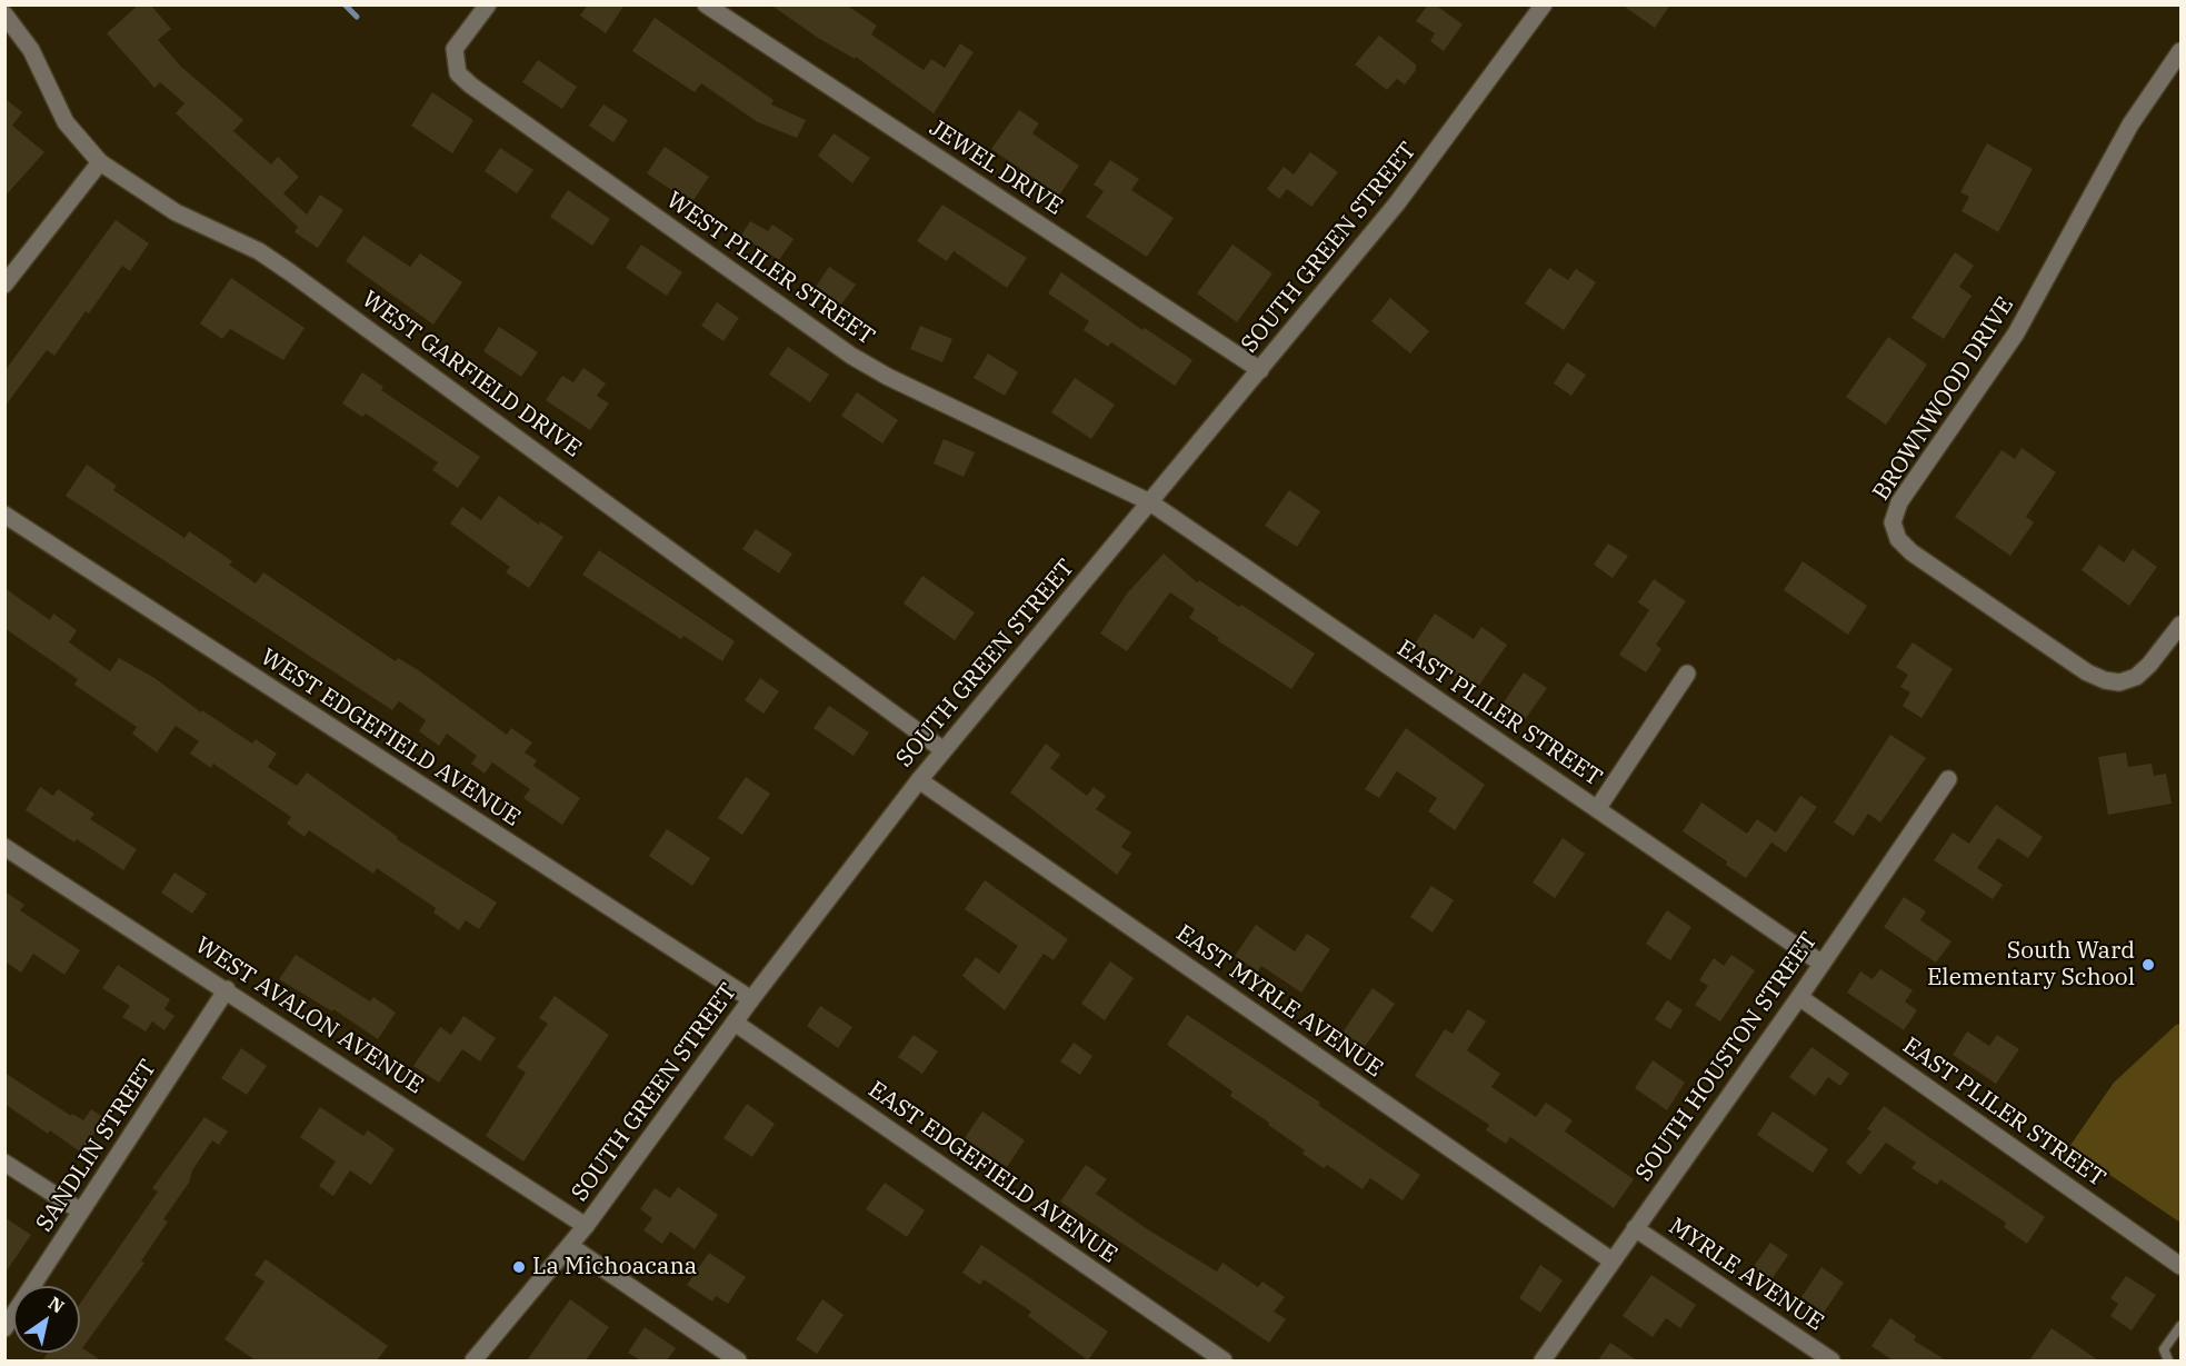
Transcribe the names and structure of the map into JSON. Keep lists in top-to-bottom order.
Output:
{
  "streets": {
    "street": [
      "JEWEL DRIVE",
      "SOUTH GREEN STREET",
      "WEST PLILER STREET",
      "WEST GARFIELD DRIVE",
      "BROWNWOOD DRIVE",
      "EAST PLILER STREET",
      "WEST EDGEFIELD AVENUE",
      "EAST MYRLE AVENUE",
      "WEST AVALON AVENUE",
      "SOUTH HOUSTON STREET",
      "SANDLIN STREET",
      "EAST EDGEFIELD AVENUE",
      "MYRLE AVENUE"
    ]
  },
  "crossings": [
    ["JEWEL DRIVE", "SOUTH GREEN STREET"],
    ["SOUTH GREEN STREET", "WEST PLILER STREET"],
    ["SOUTH GREEN STREET", "WEST GARFIELD DRIVE"],
    ["SOUTH GREEN STREET", "EAST PLILER STREET"],
    ["SOUTH GREEN STREET", "WEST EDGEFIELD AVENUE"],
    ["SOUTH GREEN STREET", "EAST MYRLE AVENUE"],
    ["SOUTH GREEN STREET", "WEST AVALON AVENUE"],
    ["SOUTH GREEN STREET", "EAST EDGEFIELD AVENUE"],
    ["WEST PLILER STREET", "EAST PLILER STREET"],
    ["EAST PLILER STREET", "SOUTH HOUSTON STREET"],
    ["EAST MYRLE AVENUE", "SOUTH HOUSTON STREET"],
    ["WEST AVALON AVENUE", "SANDLIN STREET"],
    ["SOUTH HOUSTON STREET", "MYRLE AVENUE"]
  ],
  "places": ["South Ward Elementary School", "La Michoacana"],
  "north": "top right"
}
